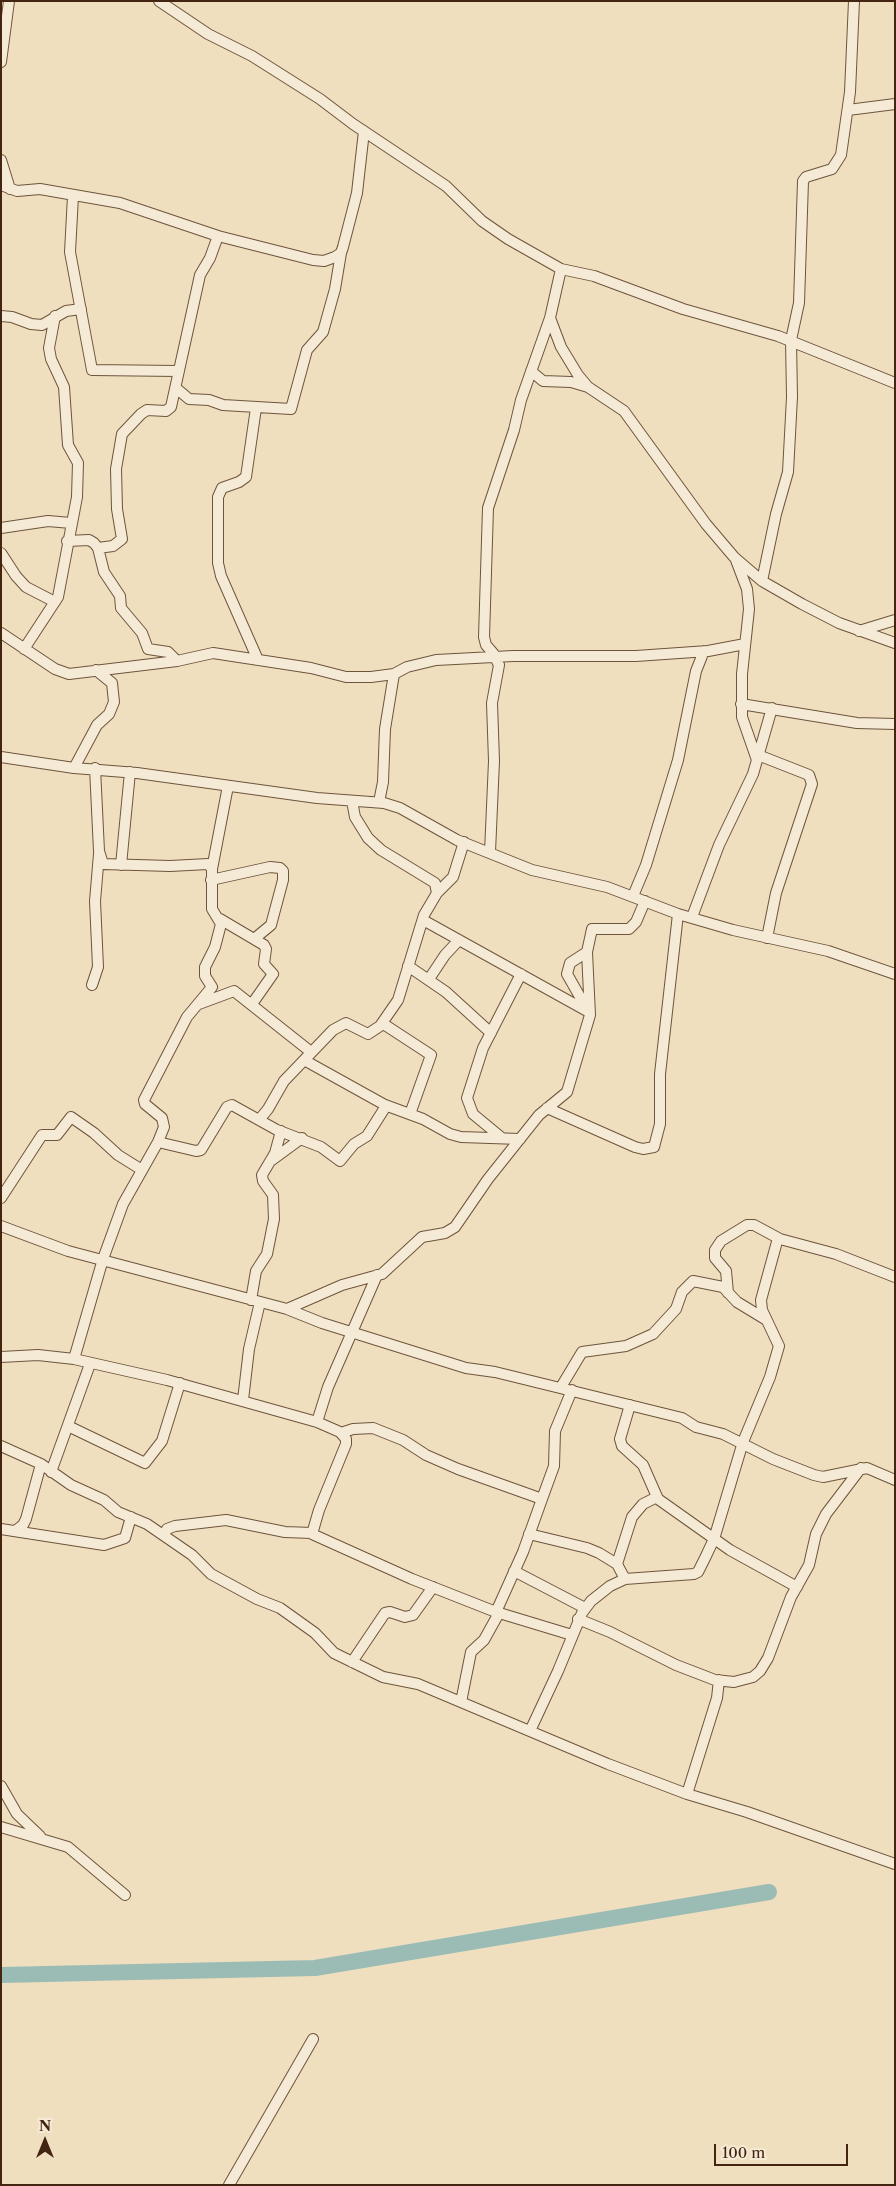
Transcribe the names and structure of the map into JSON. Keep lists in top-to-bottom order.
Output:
{
  "scale_bar": "100 m",
  "north": "top"
}
